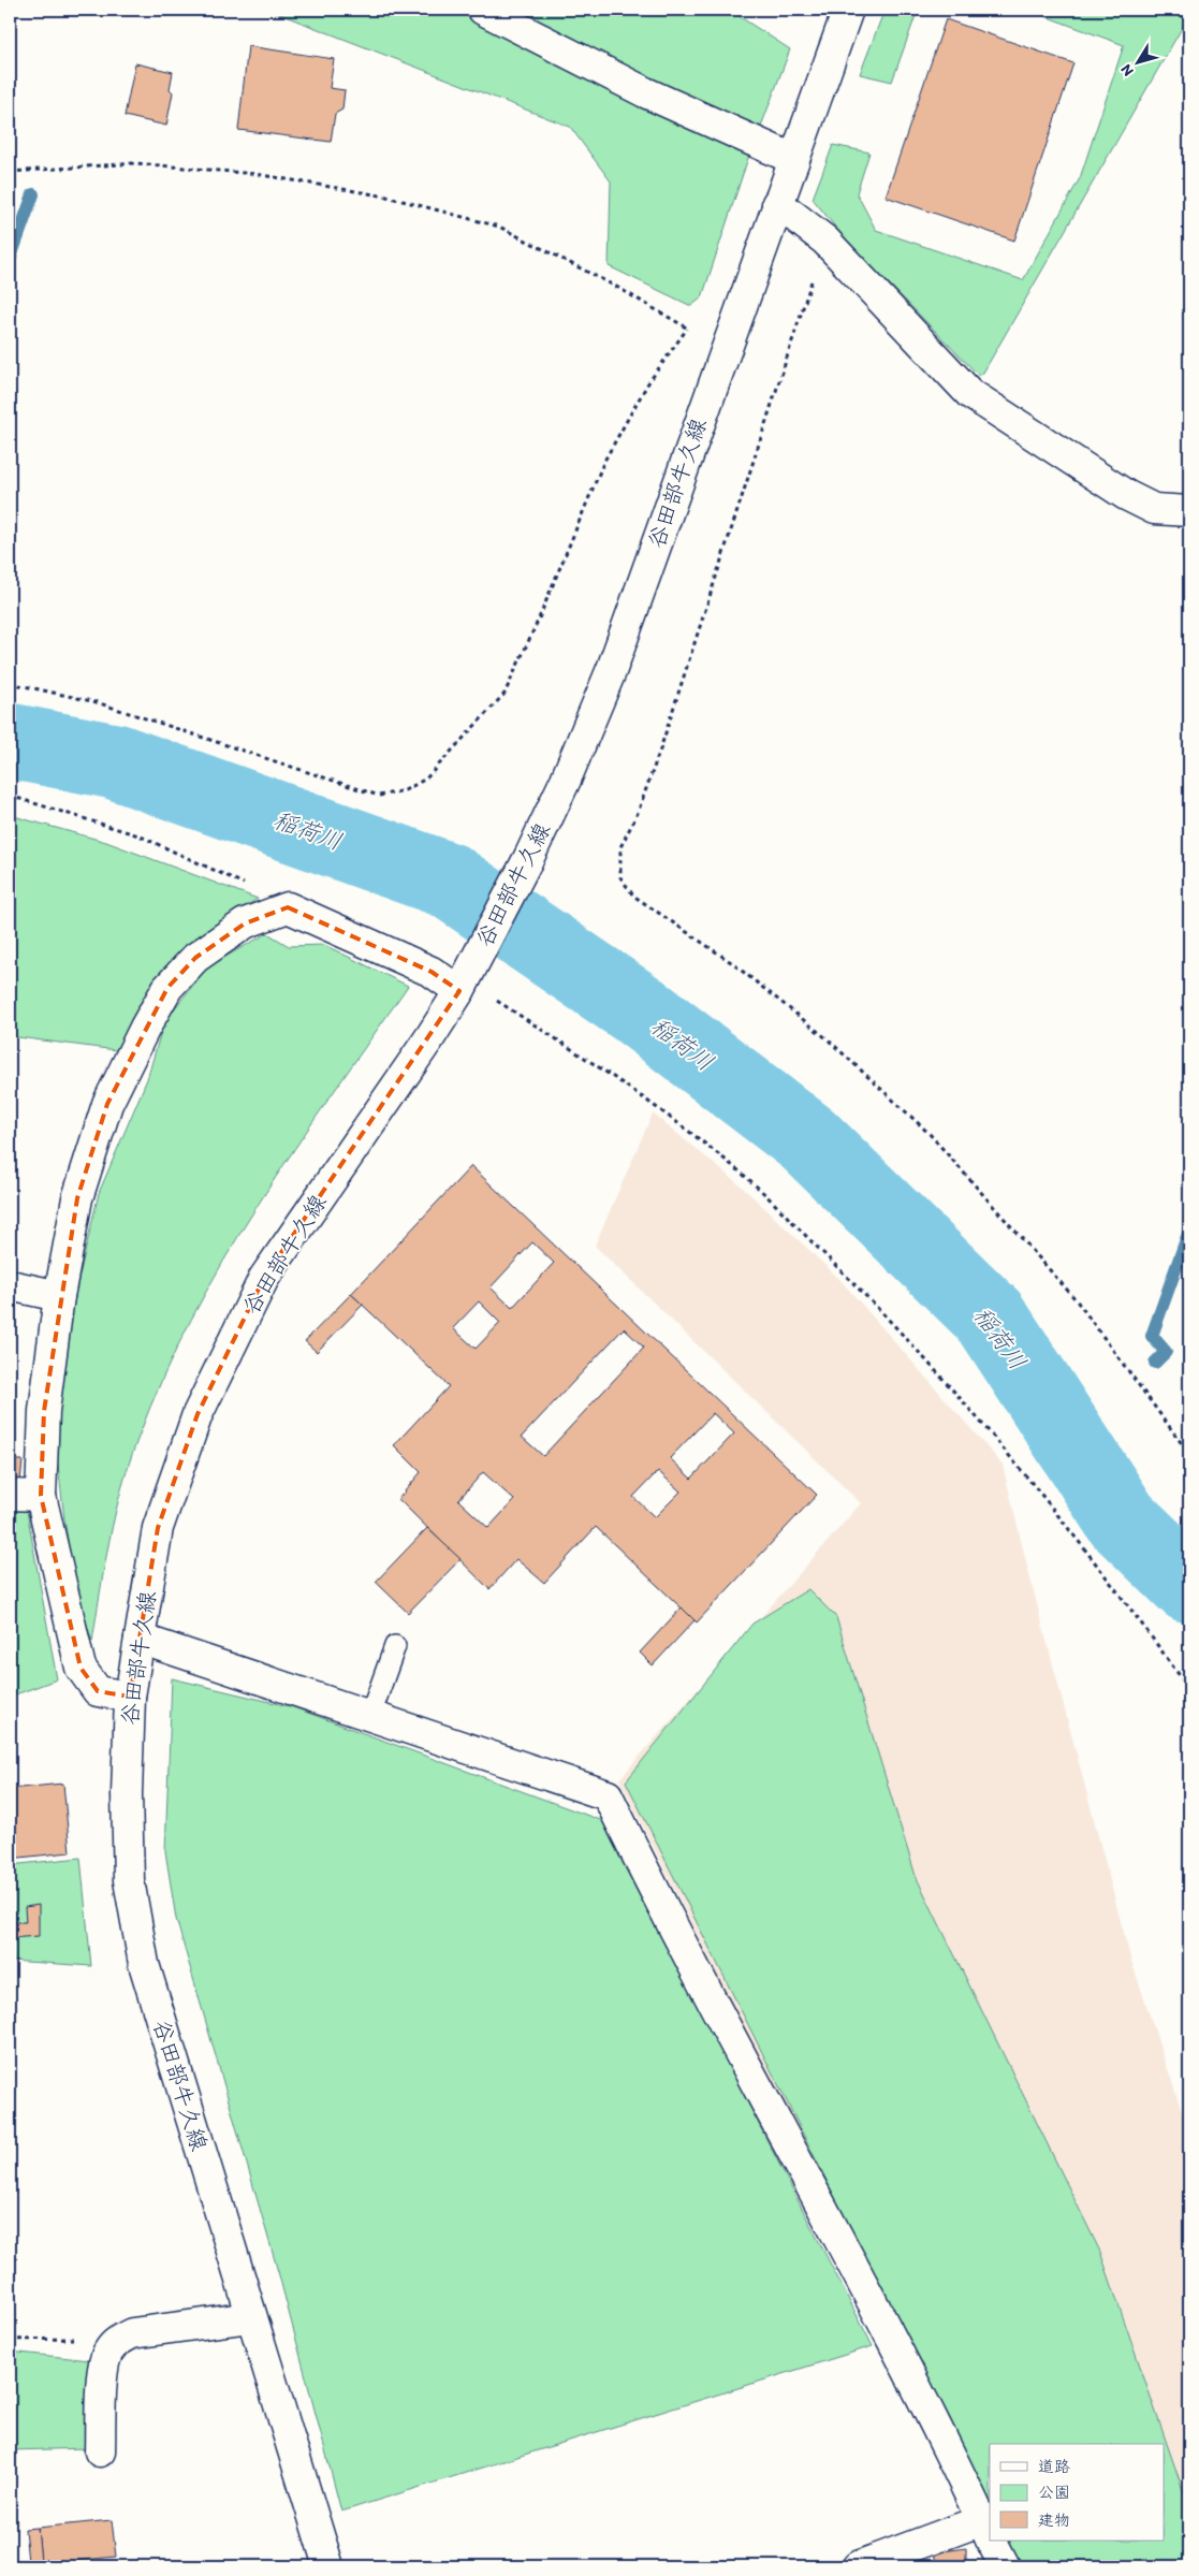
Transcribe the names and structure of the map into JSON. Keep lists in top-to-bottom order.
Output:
{
  "streets": {
    "street": ["谷田部牛久線"]
  },
  "water": ["稲荷川"],
  "legend": ["道路", "公園", "建物"],
  "north": "bottom left"
}
